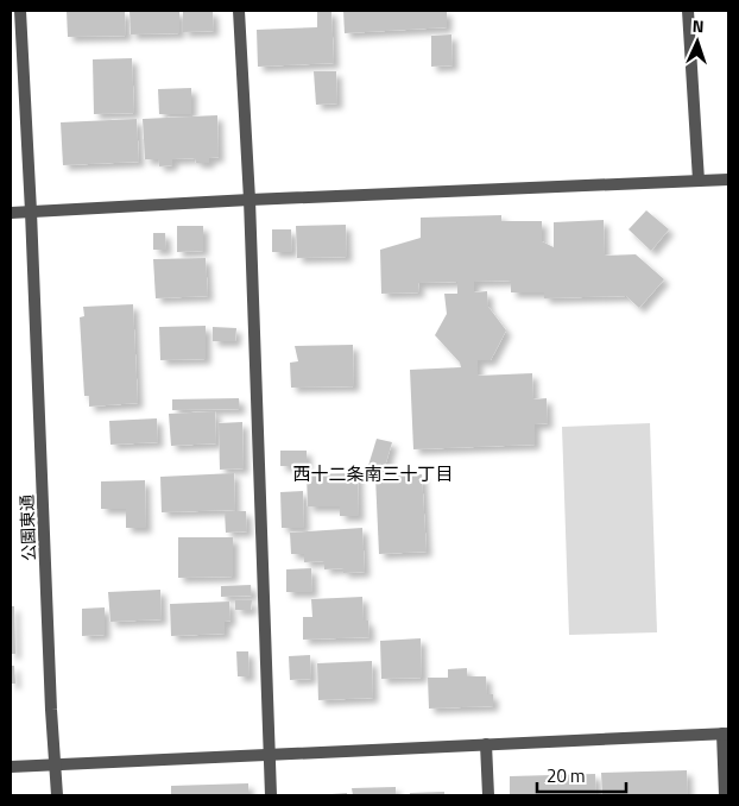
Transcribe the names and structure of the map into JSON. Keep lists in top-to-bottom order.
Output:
{
  "streets": {
    "street": ["公園東通"]
  },
  "districts": ["西十二条南三十丁目"],
  "scale_bar": "20 m",
  "north": "top"
}
